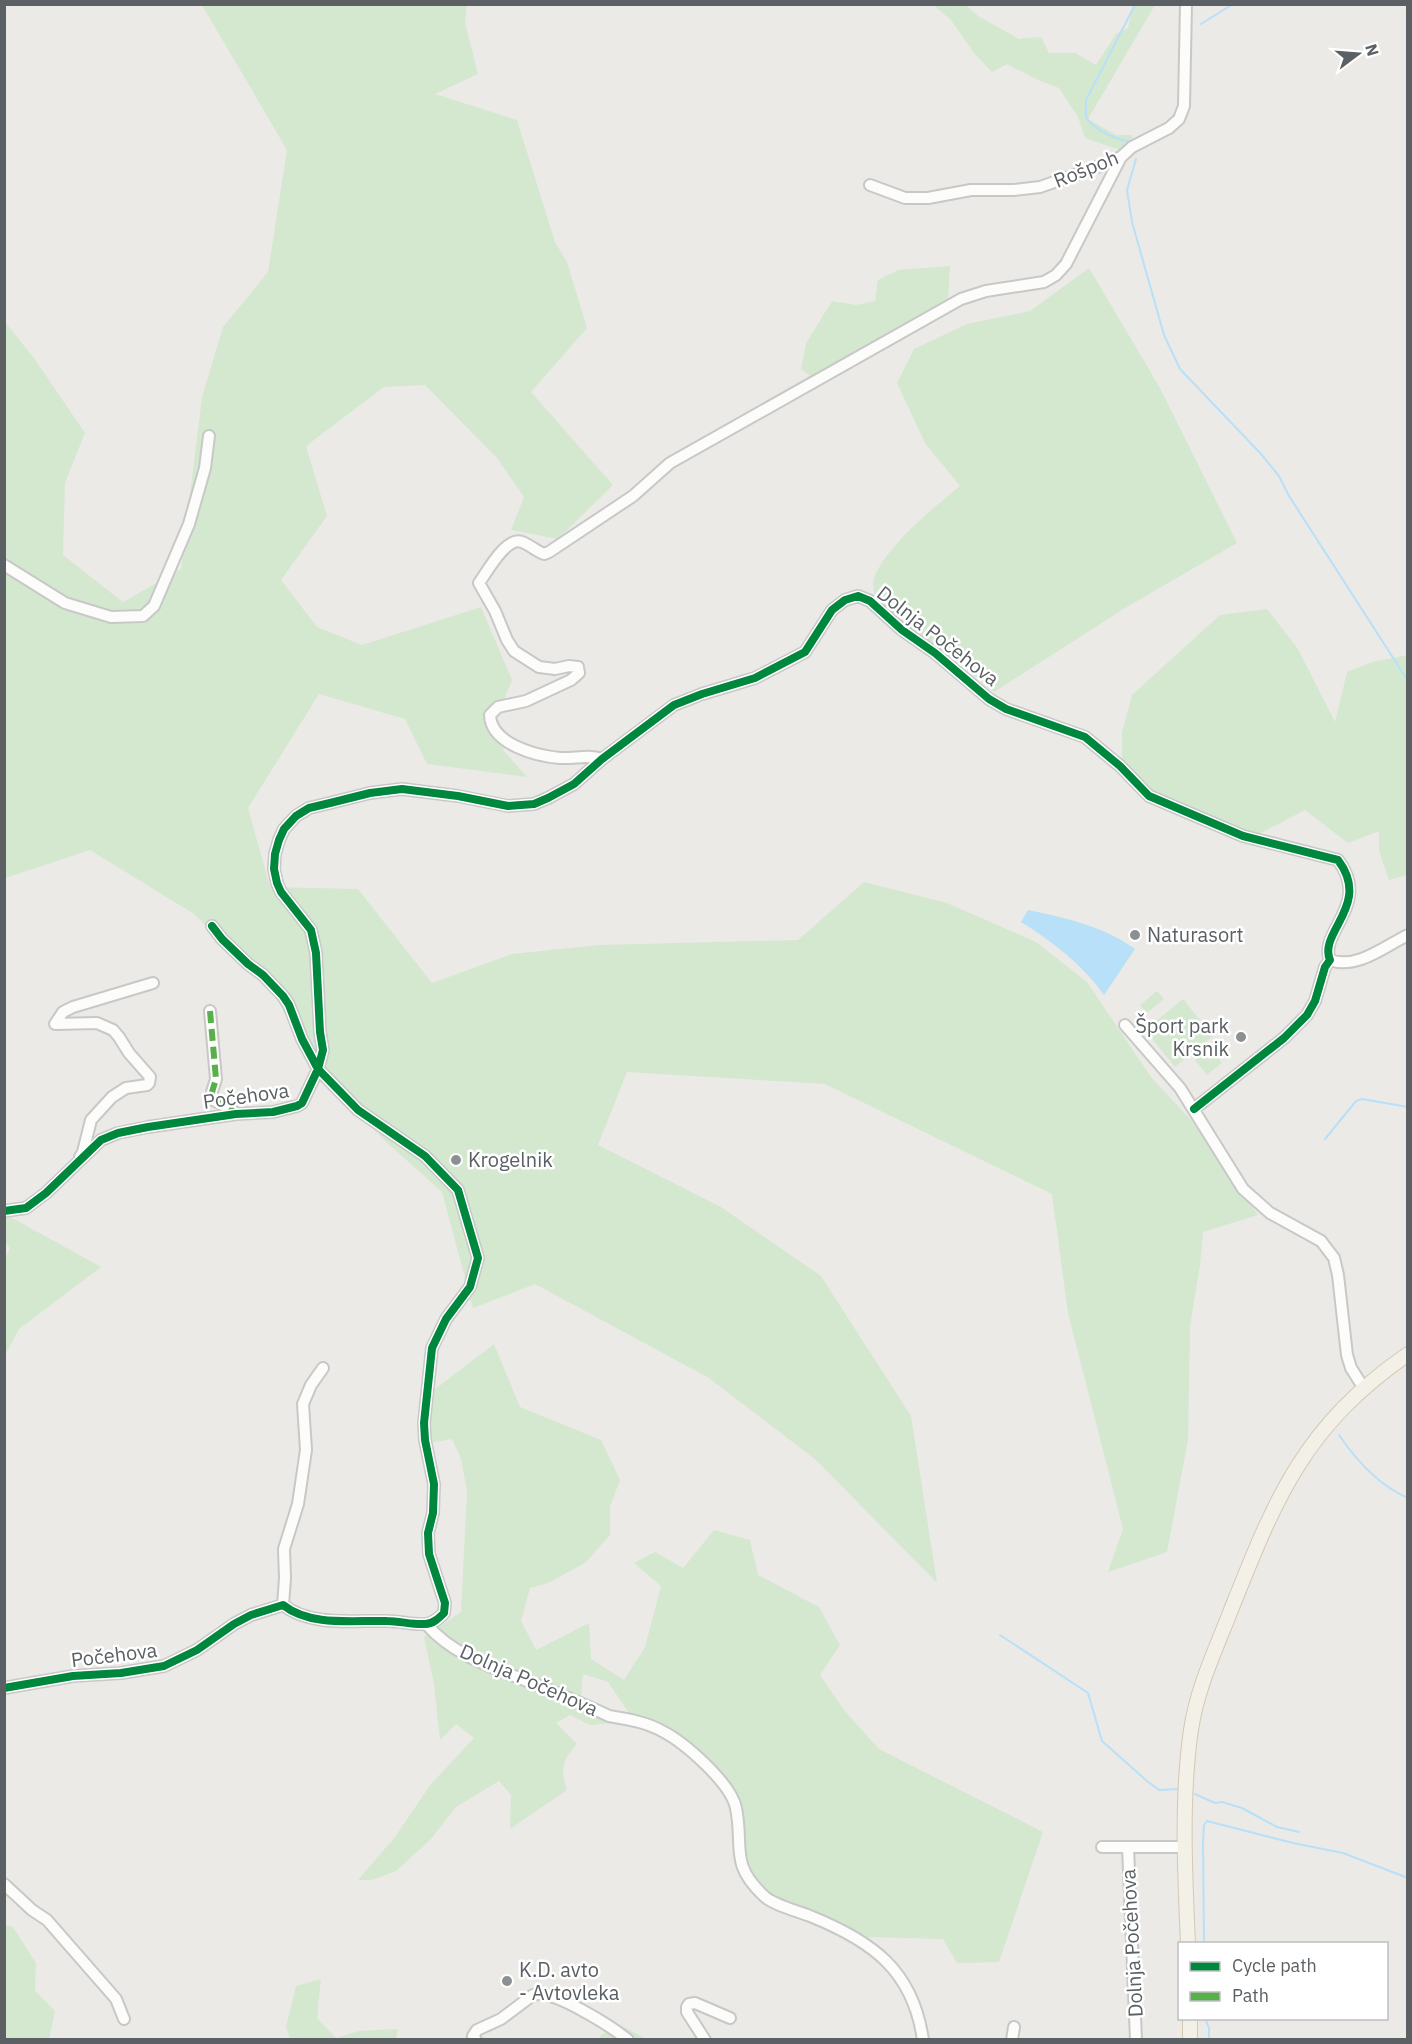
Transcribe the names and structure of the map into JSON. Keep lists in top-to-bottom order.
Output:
{
  "streets": {
    "street": ["Rošpoh", "Dolnja Počehova", "Počehova"]
  },
  "crossings": [
    ["Dolnja Počehova", "Počehova"]
  ],
  "places": [
    "Naturasort",
    "Šport park Krsnik",
    "Krogelnik",
    "K.D. avto - Avtovleka"
  ],
  "legend": ["Cycle path", "Path"],
  "north": "right"
}
